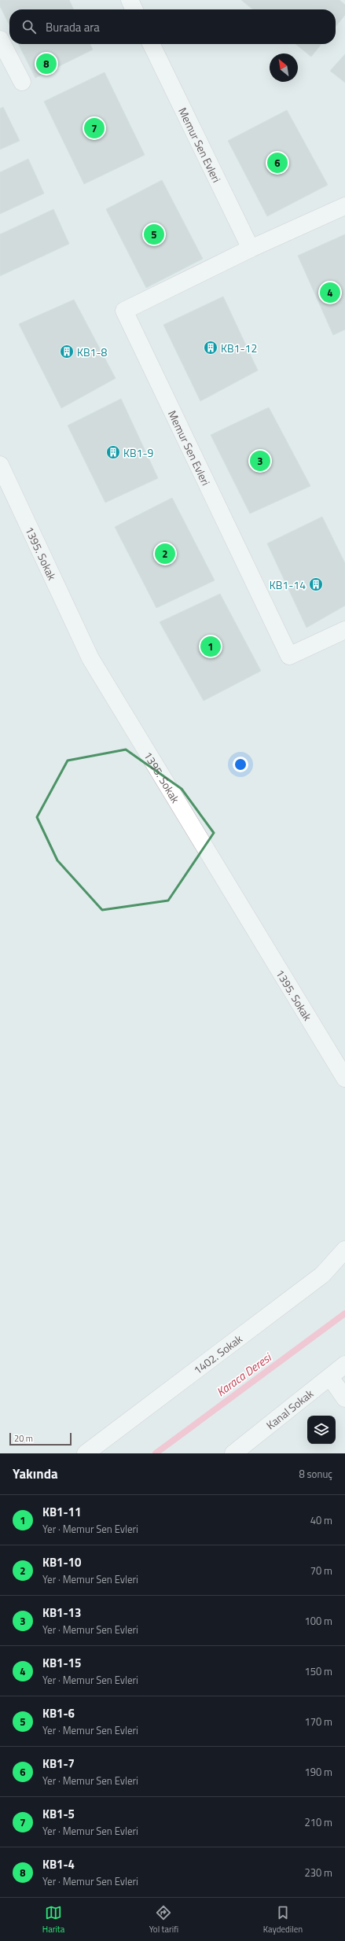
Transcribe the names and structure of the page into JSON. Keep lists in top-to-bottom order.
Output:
{
  "streets": {
    "street": [
      "Memur Sen Evleri",
      "1395. Sokak",
      "1402. Sokak",
      "Kanal Sokak"
    ]
  },
  "water": ["Karaca Deresi"],
  "places": {
    "building": [
      "KB1-12",
      "KB1-8",
      "KB1-9",
      "KB1-14"
    ]
  },
  "scale_bar": "20 m",
  "north": "top left",
  "page": {
    "search": "Burada ara",
    "pins": [
      "8",
      "7",
      "6",
      "5",
      "4",
      "3",
      "2",
      "1"
    ],
    "scale": "20 m",
    "heading": ["Yakında", "8 sonuç"],
    "list": [
      {
        "mark": "1",
        "name": "KB1-11",
        "note": "Yer · Memur Sen Evleri",
        "value": "40 m"
      },
      {
        "mark": "2",
        "name": "KB1-10",
        "note": "Yer · Memur Sen Evleri",
        "value": "70 m"
      },
      {
        "mark": "3",
        "name": "KB1-13",
        "note": "Yer · Memur Sen Evleri",
        "value": "100 m"
      },
      {
        "mark": "4",
        "name": "KB1-15",
        "note": "Yer · Memur Sen Evleri",
        "value": "150 m"
      },
      {
        "mark": "5",
        "name": "KB1-6",
        "note": "Yer · Memur Sen Evleri",
        "value": "170 m"
      },
      {
        "mark": "6",
        "name": "KB1-7",
        "note": "Yer · Memur Sen Evleri",
        "value": "190 m"
      },
      {
        "mark": "7",
        "name": "KB1-5",
        "note": "Yer · Memur Sen Evleri",
        "value": "210 m"
      },
      {
        "mark": "8",
        "name": "KB1-4",
        "note": "Yer · Memur Sen Evleri",
        "value": "230 m"
      }
    ],
    "nav": ["Harita", "Yol tarifi", "Kaydedilen"]
  }
}
